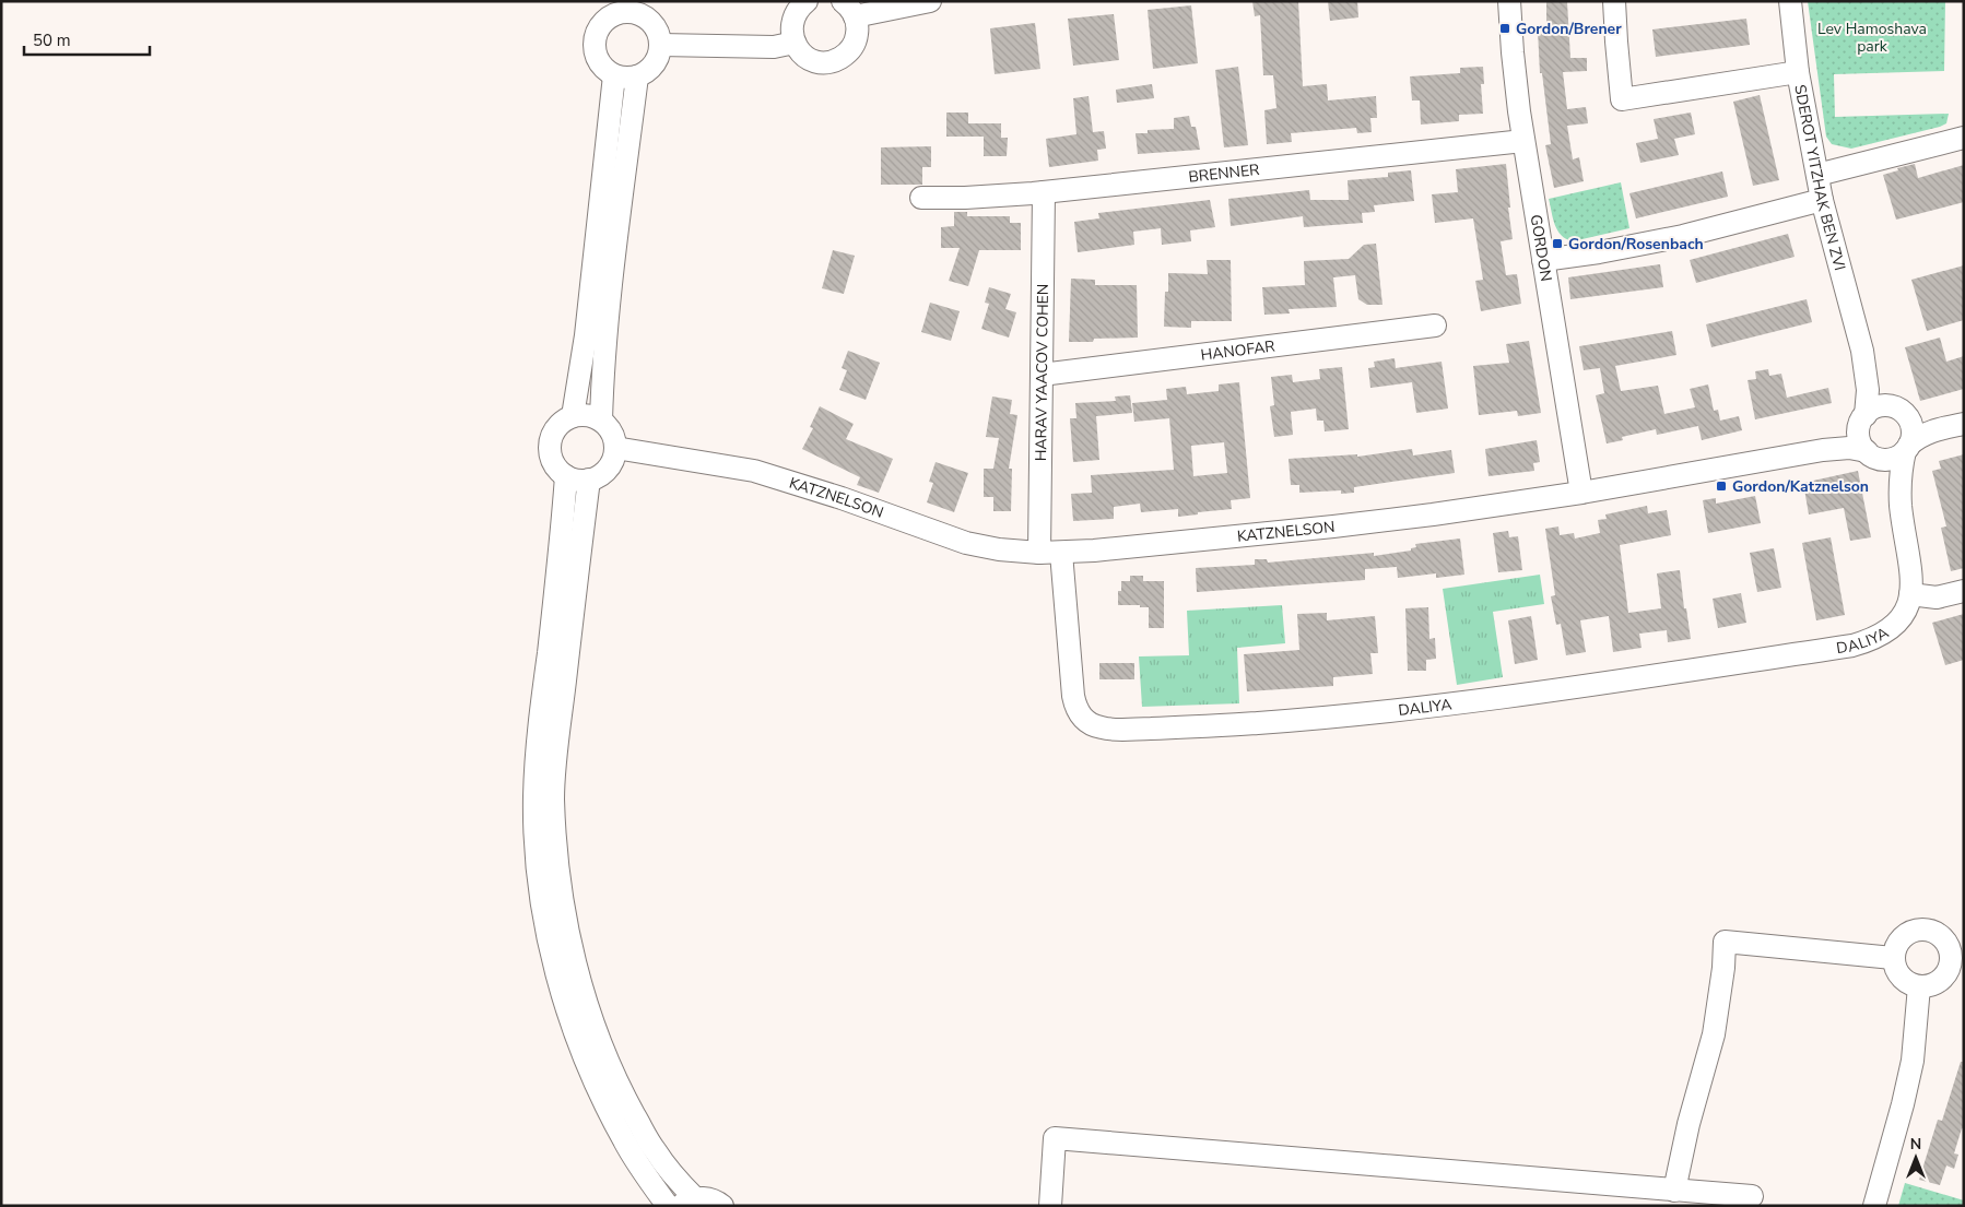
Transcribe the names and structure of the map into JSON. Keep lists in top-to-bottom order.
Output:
{
  "streets": {
    "street": [
      "BRENNER",
      "SDEROT YITZHAK BEN ZVI",
      "GORDON",
      "HANOFAR",
      "HARAV YAACOV COHEN",
      "KATZNELSON",
      "DALIYA"
    ]
  },
  "crossings": [
    ["BRENNER", "GORDON"],
    ["BRENNER", "HARAV YAACOV COHEN"],
    ["SDEROT YITZHAK BEN ZVI", "KATZNELSON"],
    ["GORDON", "KATZNELSON"],
    ["HANOFAR", "HARAV YAACOV COHEN"],
    ["HARAV YAACOV COHEN", "KATZNELSON"],
    ["KATZNELSON", "DALIYA"]
  ],
  "parks": ["Lev Hamoshava park"],
  "places": {
    "transit": ["Gordon/Brener", "Gordon/Rosenbach", "Gordon/Katznelson"]
  },
  "scale_bar": "50 m",
  "north": "top"
}
